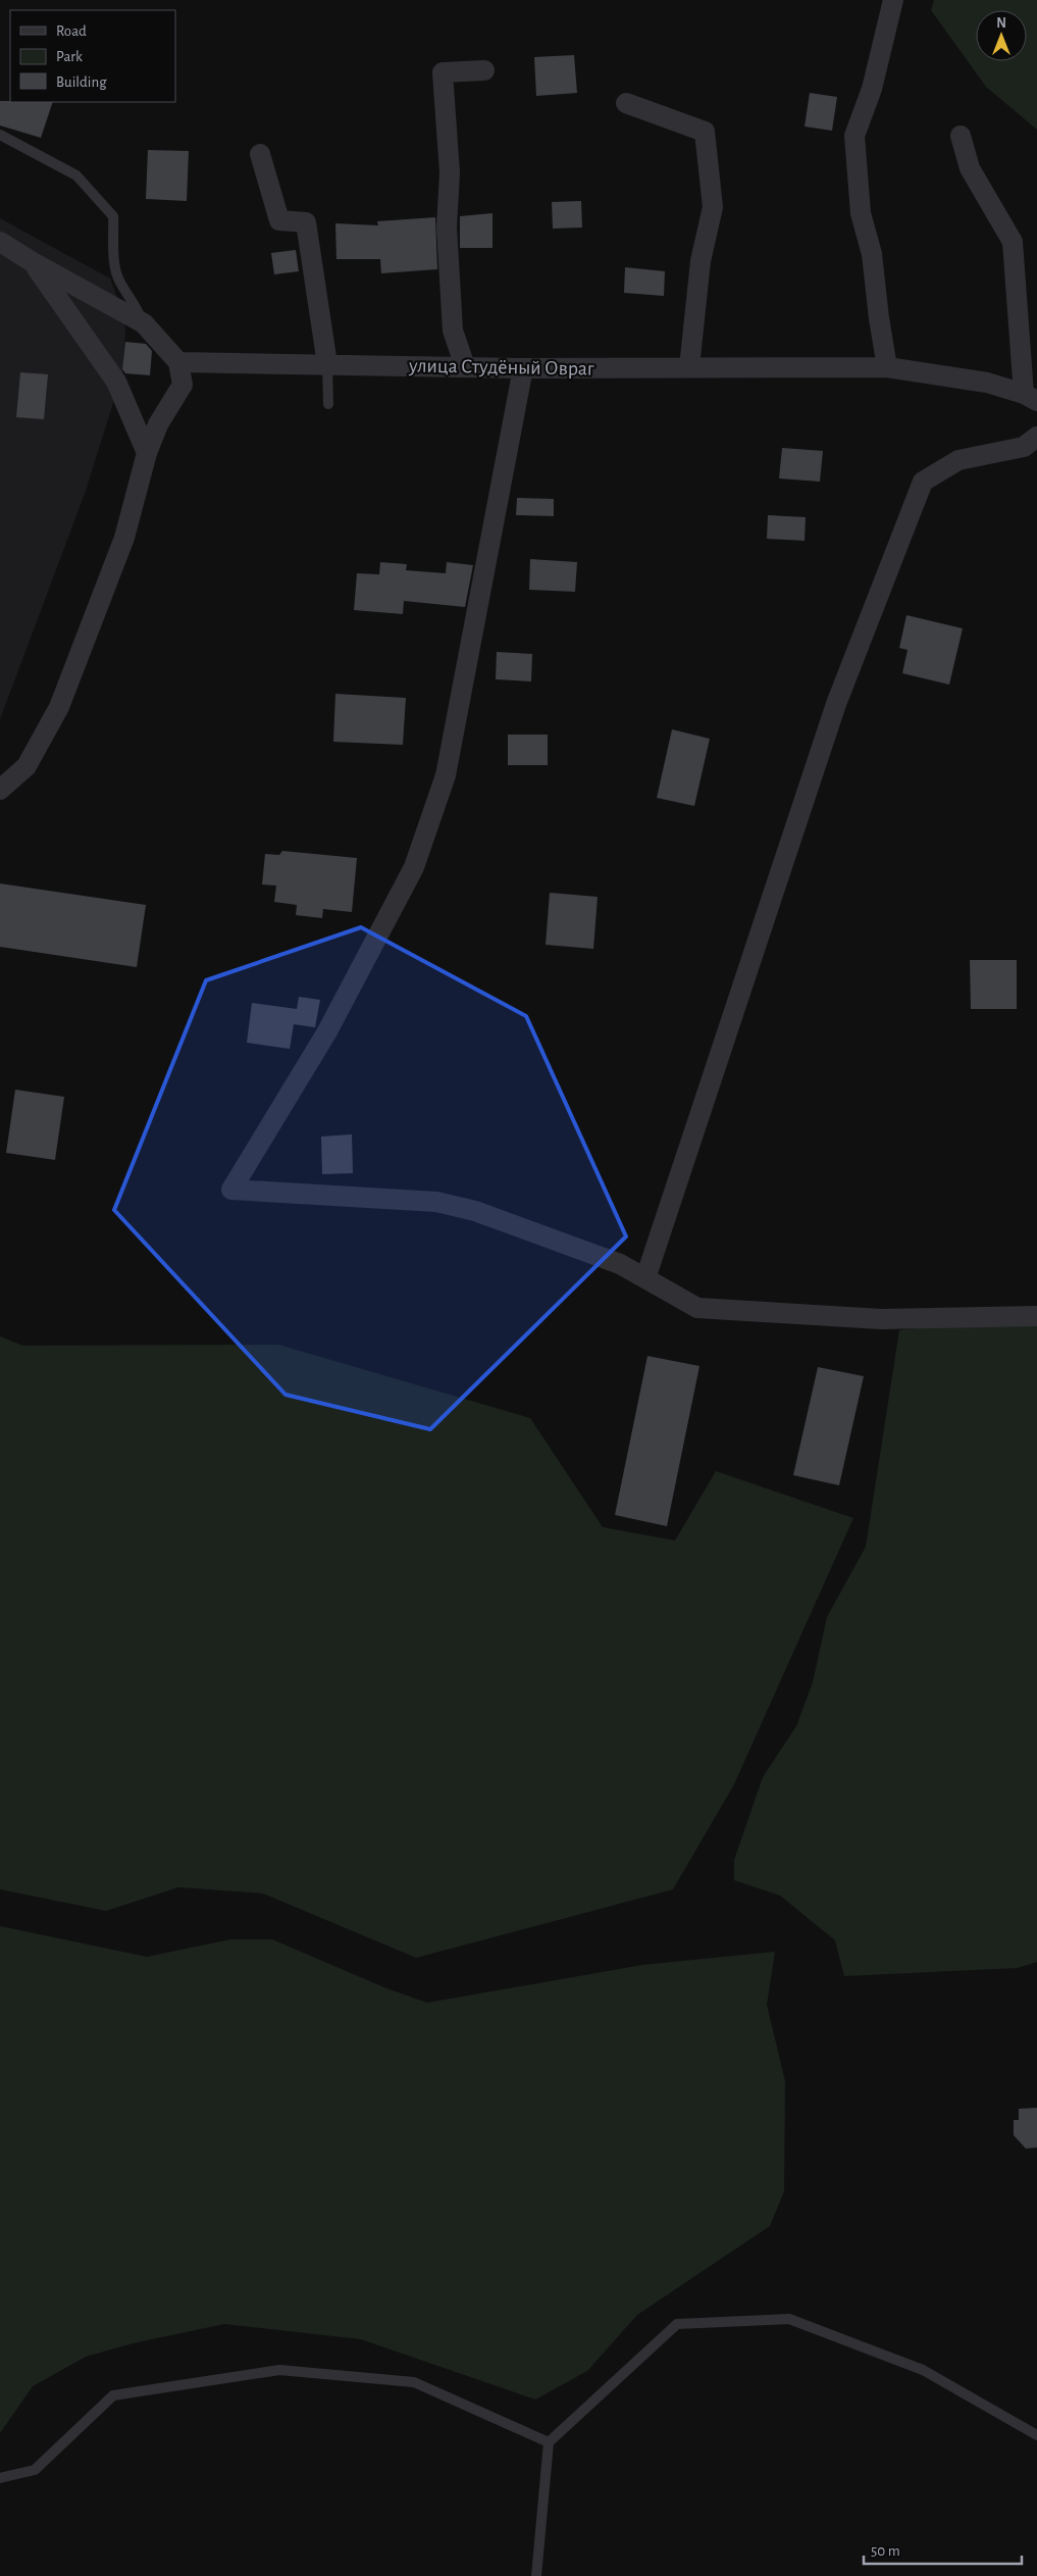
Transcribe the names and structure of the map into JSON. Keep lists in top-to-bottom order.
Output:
{
  "streets": {
    "street": ["улица Студёный Овраг"]
  },
  "legend": ["Road", "Park", "Building"],
  "scale_bar": "50 m",
  "north": "top"
}
